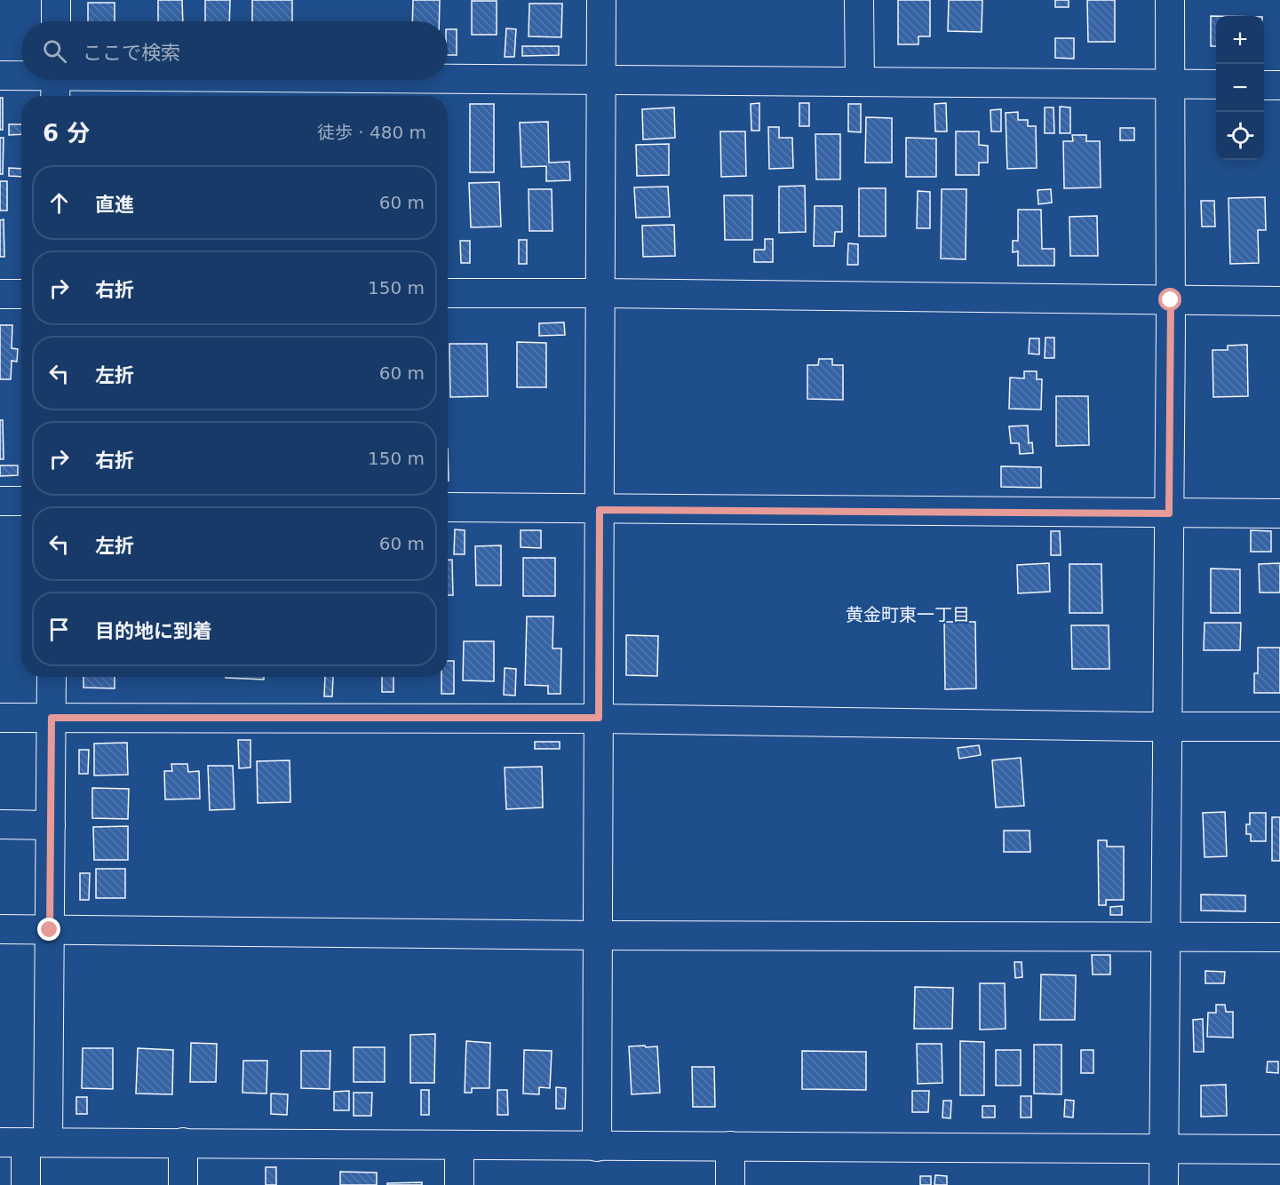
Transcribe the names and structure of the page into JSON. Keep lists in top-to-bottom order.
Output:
{
  "districts": ["黄金町東一丁目"],
  "page": {
    "map_buttons": ["+", "−"],
    "search": "ここで検索",
    "heading": ["6 分", "徒歩 · 480 m"],
    "list": [
      ["直進", "60 m"],
      ["右折", "150 m"],
      ["左折", "60 m"],
      ["右折", "150 m"],
      ["左折", "60 m"],
      "目的地に到着"
    ]
  }
}
